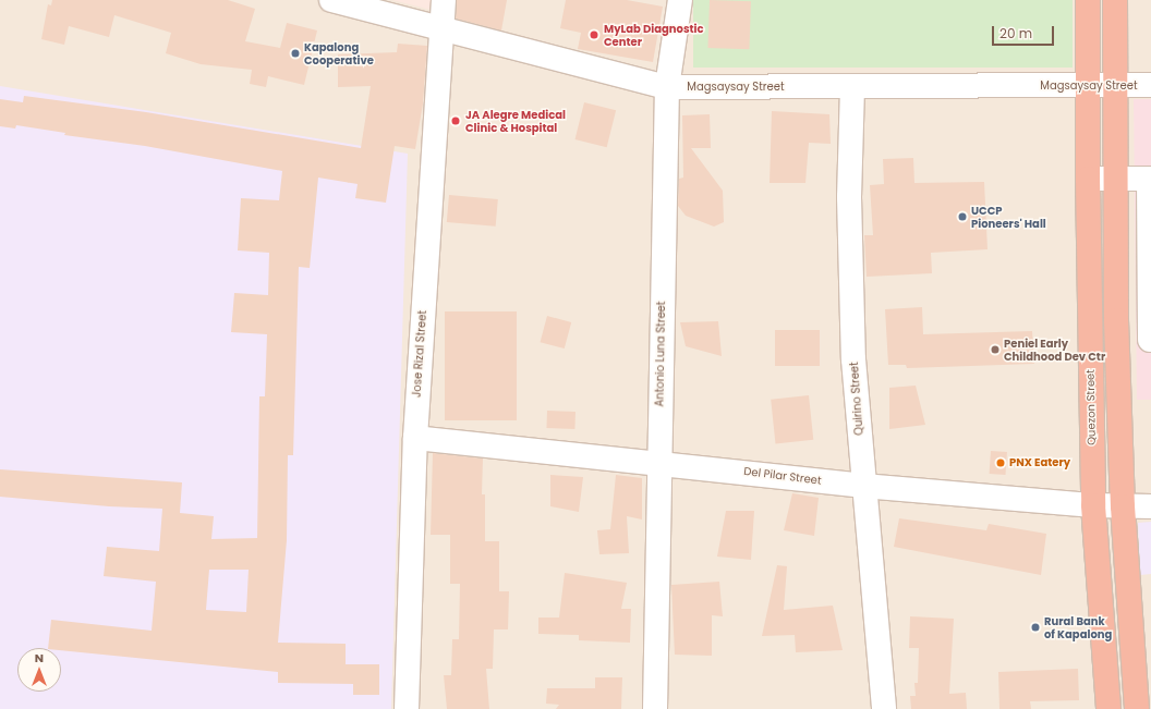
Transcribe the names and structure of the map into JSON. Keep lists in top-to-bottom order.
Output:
{
  "streets": {
    "highway": ["Quezon Street"],
    "street": [
      "Magsaysay Street",
      "Jose Rizal Street",
      "Antonio Luna Street",
      "Quirino Street",
      "Del Pilar Street"
    ]
  },
  "crossings": [
    ["Magsaysay Street", "Jose Rizal Street"],
    ["Magsaysay Street", "Antonio Luna Street"],
    ["Magsaysay Street", "Quirino Street"],
    ["Magsaysay Street", "Quezon Street"],
    ["Jose Rizal Street", "Del Pilar Street"],
    ["Antonio Luna Street", "Del Pilar Street"],
    ["Quirino Street", "Del Pilar Street"],
    ["Quezon Street", "Del Pilar Street"]
  ],
  "places": [
    "MyLab Diagnostic Center",
    "Kapalong Cooperative",
    "JA Alegre Medical Clinic & Hospital",
    "UCCP Pioneers' Hall",
    "Peniel Early Childhood Dev Ctr",
    "PNX Eatery",
    "Rural Bank of Kapalong"
  ],
  "scale_bar": "20 m",
  "north": "top"
}
